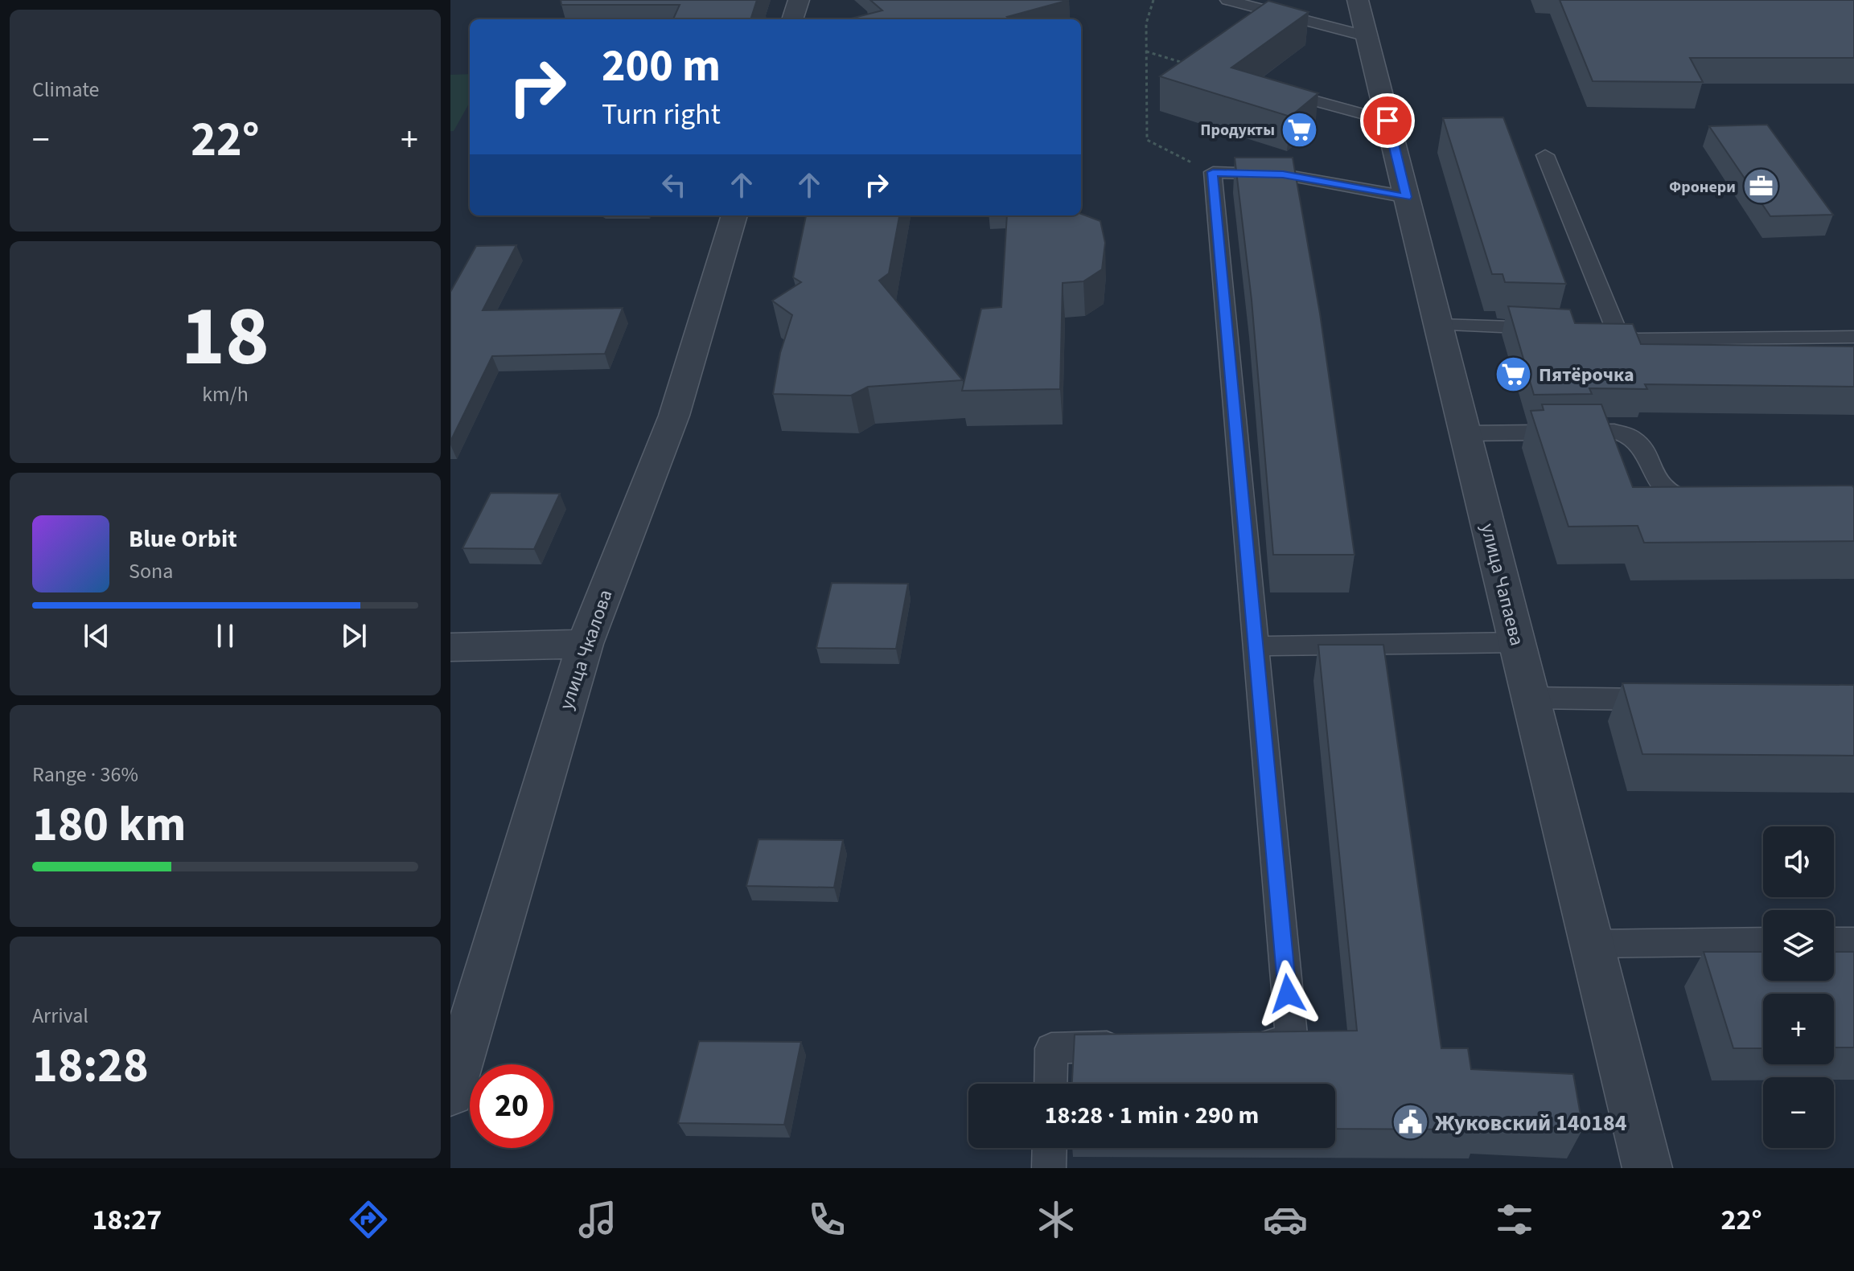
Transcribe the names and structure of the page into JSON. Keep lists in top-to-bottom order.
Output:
{
  "streets": {
    "street": ["улица Чапаева", "улица Чкалова"]
  },
  "places": {
    "supermarket": ["Продукты", "Пятёрочка"],
    "office": ["Фронери"],
    "public building": ["Жуковский 140184"]
  },
  "page": {
    "tile": [
      "Climate",
      ["18", "km/h"],
      ["Range · 36%", "180 km"],
      ["Arrival", "18:28"]
    ],
    "turn": ["200 m", "Turn right"],
    "heat": ["−", "22°", "+"],
    "song": ["Blue Orbit", "Sona"],
    "map_buttons": ["+", "−"],
    "limit": "20",
    "trip": "18:28 · 1 min · 290 m",
    "tabs": ["18:27", "22°"]
  }
}
